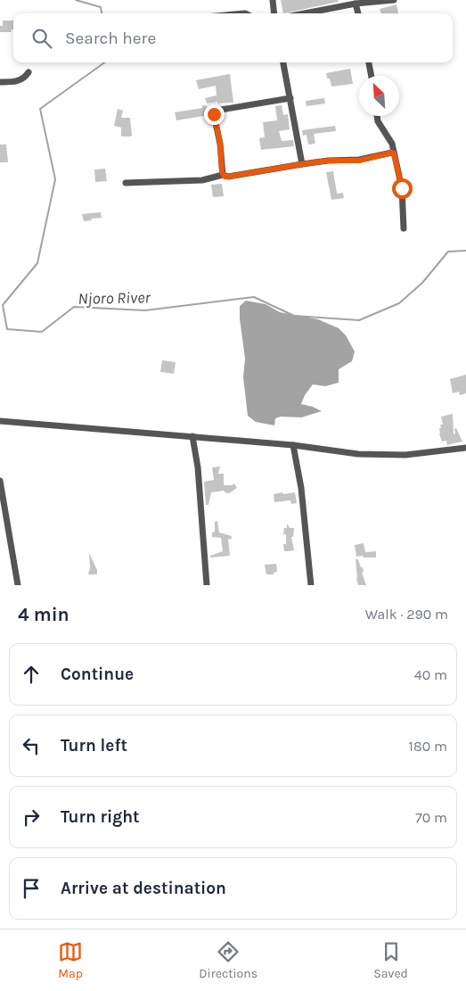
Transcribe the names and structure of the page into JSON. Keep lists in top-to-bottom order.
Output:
{
  "water": ["Njoro River"],
  "north": "top left",
  "page": {
    "search": "Search here",
    "heading": ["4 min", "Walk · 290 m"],
    "list": [
      ["Continue", "40 m"],
      ["Turn left", "180 m"],
      ["Turn right", "70 m"],
      "Arrive at destination"
    ],
    "nav": ["Map", "Directions", "Saved"]
  }
}
